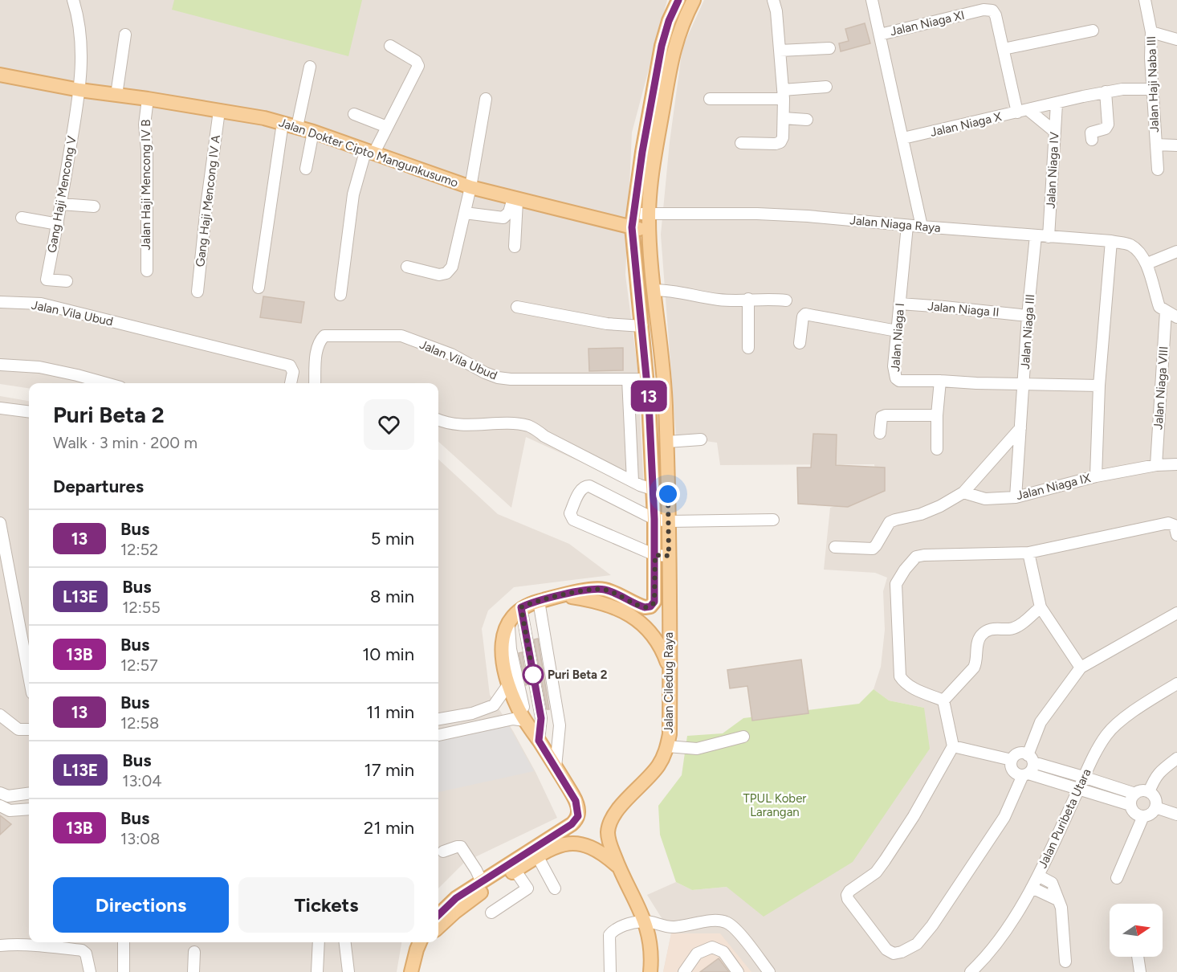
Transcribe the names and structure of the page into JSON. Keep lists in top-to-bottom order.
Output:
{
  "streets": {
    "main road": ["Jalan Dokter Cipto Mangunkusumo", "Jalan Ciledug Raya"],
    "street": [
      "Jalan Niaga XI",
      "Jalan Haji Naba III",
      "Jalan Niaga X",
      "Jalan Niaga IV",
      "Jalan Haji Mencong IV B",
      "Gang Haji Mencong V",
      "Gang Haji Mencong IV A",
      "Jalan Niaga Raya",
      "Jalan Niaga II",
      "Jalan Vila Ubud",
      "Jalan Niaga III",
      "Jalan Niaga I",
      "Jalan Niaga VIII",
      "Jalan Niaga IX",
      "Jalan Puribeta Utara"
    ]
  },
  "crossings": [
    ["Jalan Niaga XI", "Jalan Niaga X"],
    ["Jalan Haji Naba III", "Jalan Niaga X"],
    ["Jalan Niaga X", "Jalan Niaga IV"],
    ["Jalan Dokter Cipto Mangunkusumo", "Jalan Haji Mencong IV B"],
    ["Jalan Dokter Cipto Mangunkusumo", "Gang Haji Mencong V"],
    ["Jalan Dokter Cipto Mangunkusumo", "Gang Haji Mencong IV A"],
    ["Jalan Dokter Cipto Mangunkusumo", "Jalan Ciledug Raya"],
    ["Jalan Niaga IV", "Jalan Niaga Raya"],
    ["Jalan Niaga Raya", "Jalan Niaga III"],
    ["Jalan Niaga Raya", "Jalan Niaga I"],
    ["Jalan Niaga Raya", "Jalan Ciledug Raya"],
    ["Jalan Niaga II", "Jalan Niaga III"],
    ["Jalan Niaga II", "Jalan Niaga I"],
    ["Jalan Niaga III", "Jalan Niaga I"],
    ["Jalan Niaga III", "Jalan Niaga IX"],
    ["Jalan Niaga VIII", "Jalan Niaga IX"]
  ],
  "parks": ["TPUL Kober Larangan"],
  "places": ["Puri Beta 2"],
  "lines": ["bus line 13"],
  "north": "right",
  "page": {
    "on_map": "13",
    "heading": [
      ["Puri Beta 2", "Walk · 3 min · 200 m"],
      "Departures"
    ],
    "list": [
      {
        "mark": "13",
        "name": "Bus",
        "note": "12:52",
        "value": "5 min"
      },
      {
        "mark": "L13E",
        "name": "Bus",
        "note": "12:55",
        "value": "8 min"
      },
      {
        "mark": "13B",
        "name": "Bus",
        "note": "12:57",
        "value": "10 min"
      },
      {
        "mark": "13",
        "name": "Bus",
        "note": "12:58",
        "value": "11 min"
      },
      {
        "mark": "L13E",
        "name": "Bus",
        "note": "13:04",
        "value": "17 min"
      },
      {
        "mark": "13B",
        "name": "Bus",
        "note": "13:08",
        "value": "21 min"
      }
    ],
    "buttons": ["Directions", "Tickets"]
  }
}
